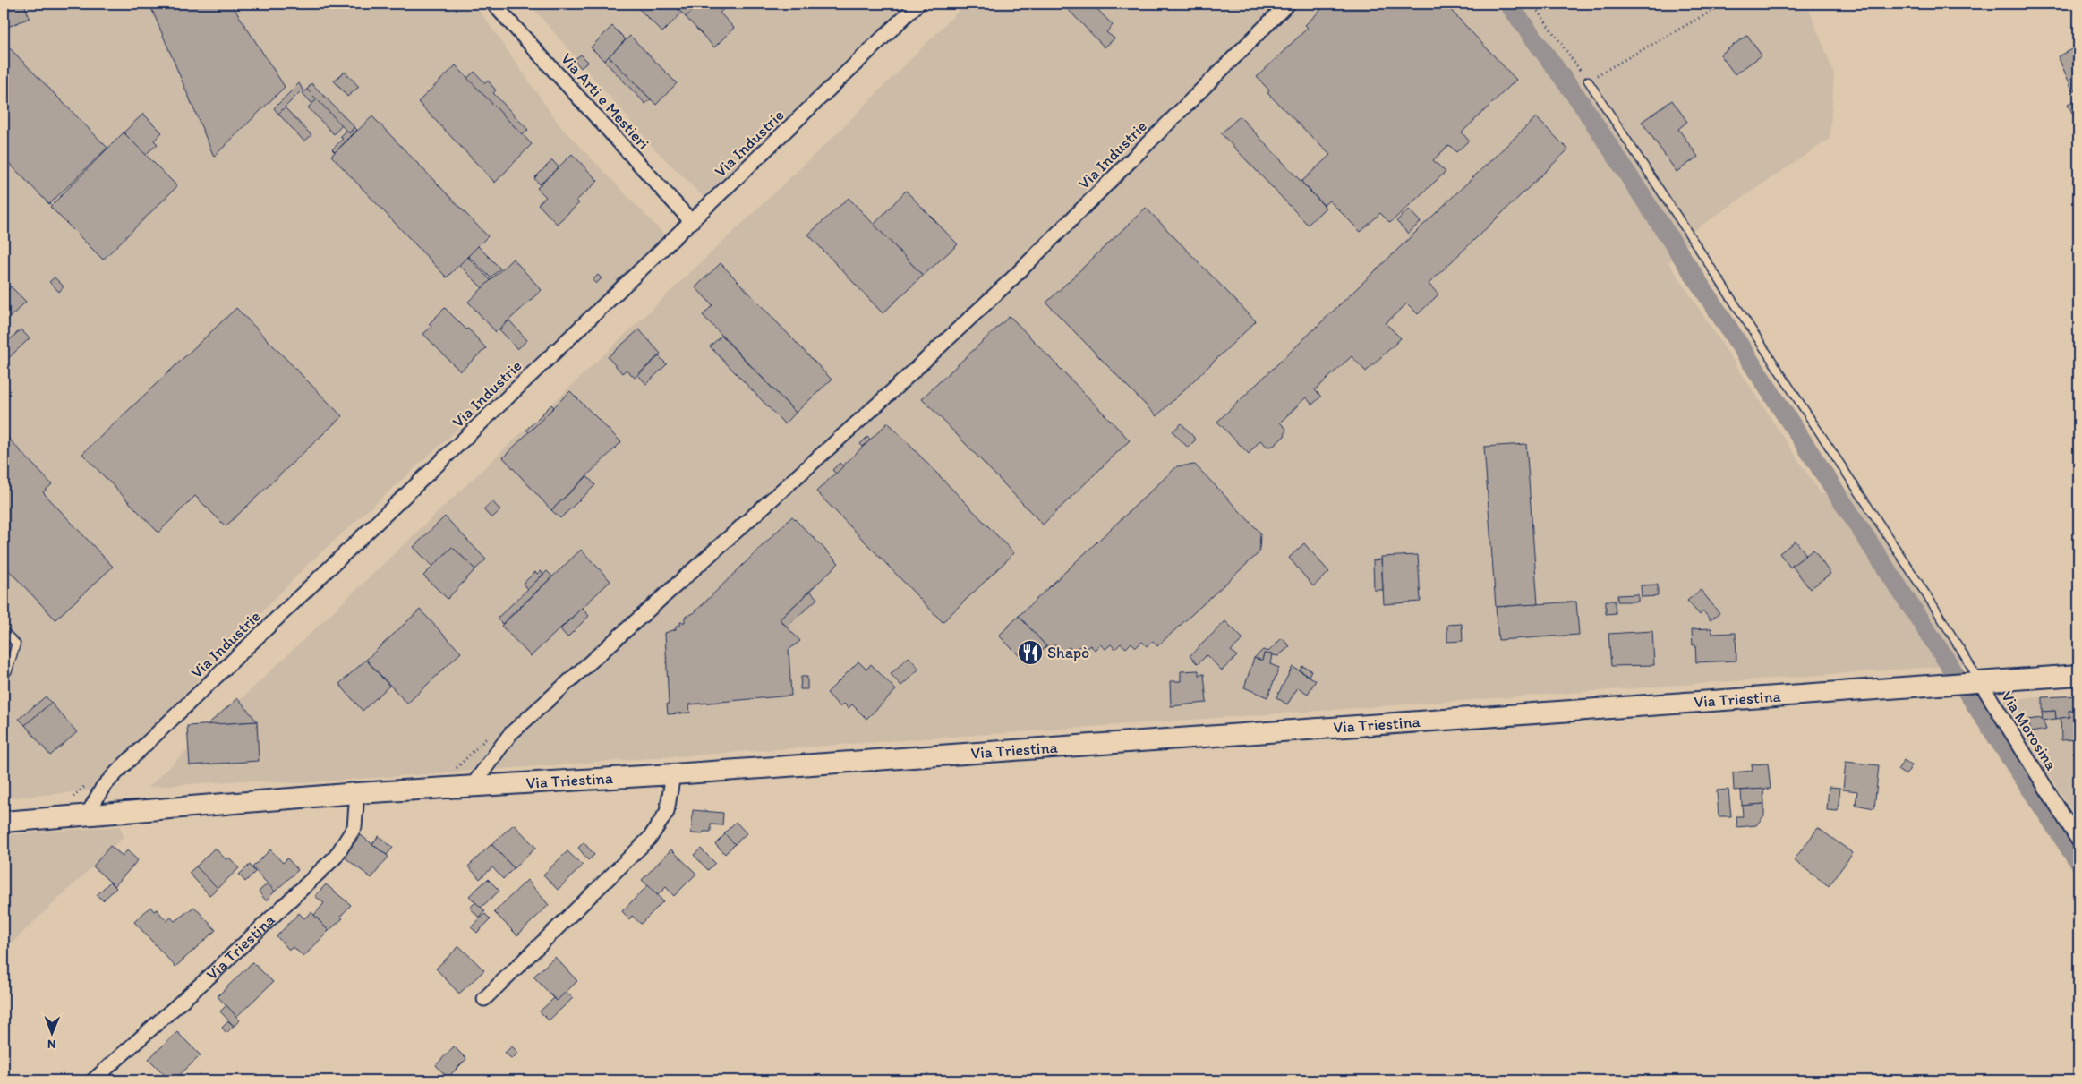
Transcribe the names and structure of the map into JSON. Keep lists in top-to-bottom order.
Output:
{
  "streets": {
    "main road": ["Via Triestina"],
    "street": ["Via Arti e Mestieri", "Via Industrie", "Via Morosina"]
  },
  "crossings": [
    ["Via Arti e Mestieri", "Via Industrie"],
    ["Via Industrie", "Via Triestina"],
    ["Via Triestina", "Via Morosina"]
  ],
  "places": {
    "restaurant": ["Shapò"]
  },
  "north": "bottom"
}
